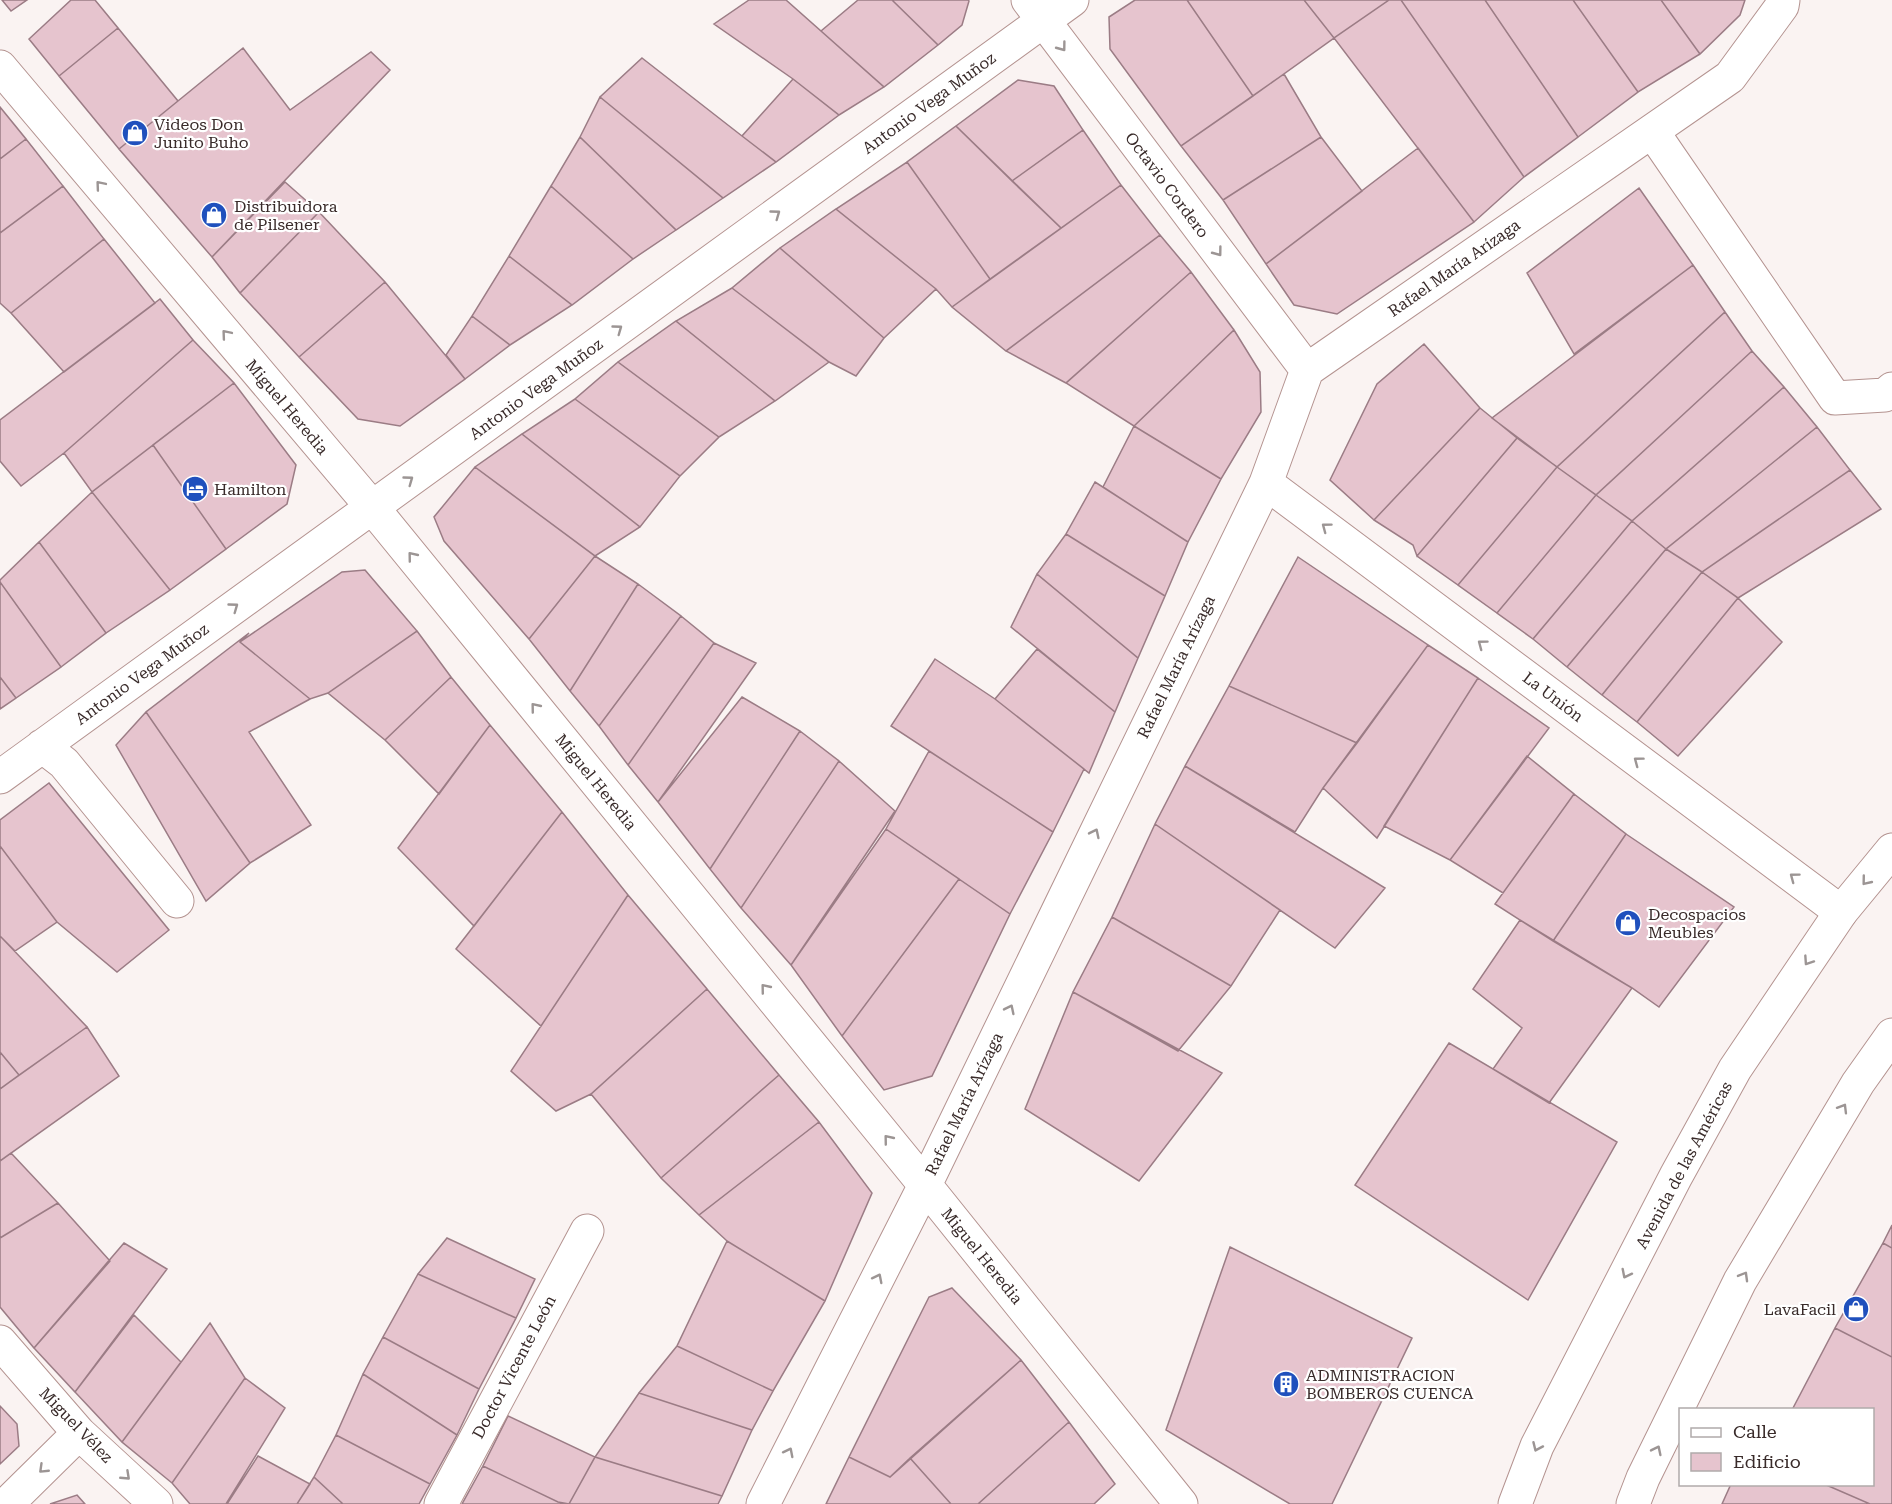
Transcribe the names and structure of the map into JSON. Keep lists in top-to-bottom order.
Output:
{
  "streets": {
    "street": [
      "Antonio Vega Muñoz",
      "Octavio Cordero",
      "Rafael María Arízaga",
      "Miguel Heredia",
      "La Unión",
      "Avenida de las Américas",
      "Doctor Vicente León",
      "Miguel Vélez"
    ]
  },
  "crossings": [
    ["Antonio Vega Muñoz", "Octavio Cordero"],
    ["Antonio Vega Muñoz", "Miguel Heredia"],
    ["Octavio Cordero", "Rafael María Arízaga"],
    ["Rafael María Arízaga", "Miguel Heredia"],
    ["Rafael María Arízaga", "La Unión"],
    ["La Unión", "Avenida de las Américas"]
  ],
  "one_way": [
    "Antonio Vega Muñoz",
    "Octavio Cordero",
    "Rafael María Arízaga",
    "Miguel Heredia",
    "La Unión",
    "Miguel Vélez"
  ],
  "places": {
    "shop": [
      "Videos Don Junito Buho",
      "Distribuidora de Pilsener",
      "Decospacios Meubles",
      "LavaFacil"
    ],
    "hotel": ["Hamilton"],
    "building": ["ADMINISTRACION BOMBEROS CUENCA"]
  },
  "legend": ["Calle", "Edificio"]
}
